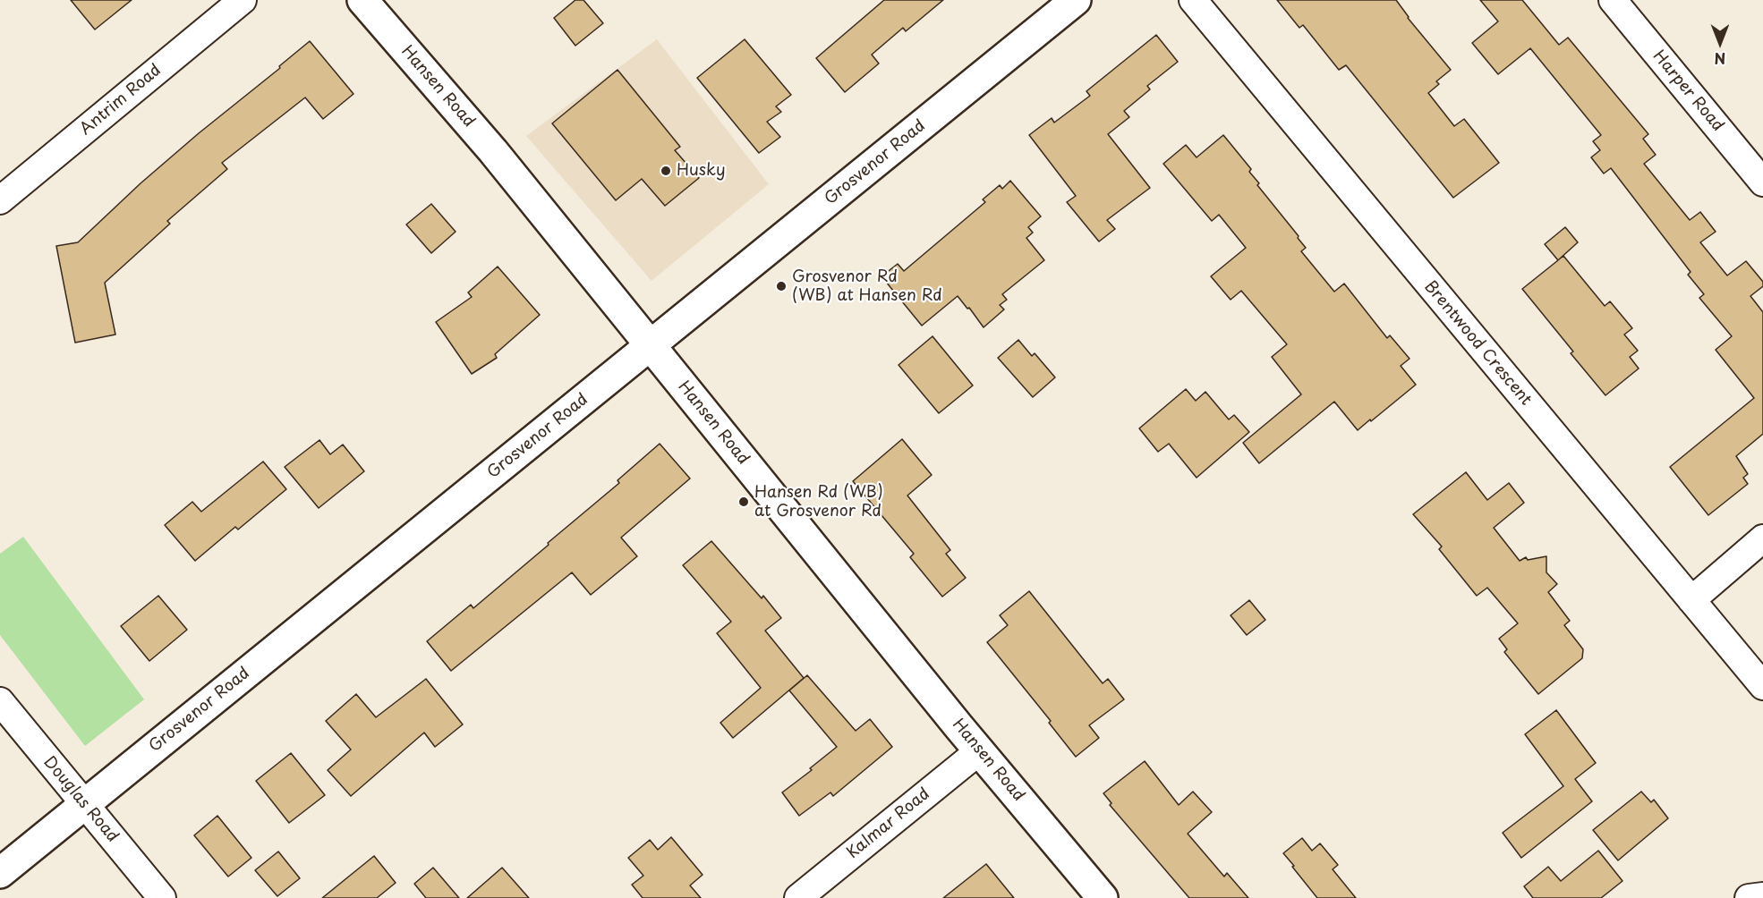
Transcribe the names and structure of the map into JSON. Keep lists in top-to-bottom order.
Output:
{
  "streets": {
    "street": [
      "Hansen Road",
      "Harper Road",
      "Antrim Road",
      "Grosvenor Road",
      "Brentwood Crescent",
      "Douglas Road",
      "Kalmar Road"
    ]
  },
  "crossings": [
    ["Hansen Road", "Grosvenor Road"],
    ["Hansen Road", "Kalmar Road"],
    ["Grosvenor Road", "Douglas Road"]
  ],
  "places": ["Husky", "Grosvenor Rd (WB) at Hansen Rd", "Hansen Rd (WB) at Grosvenor Rd"],
  "north": "bottom"
}
